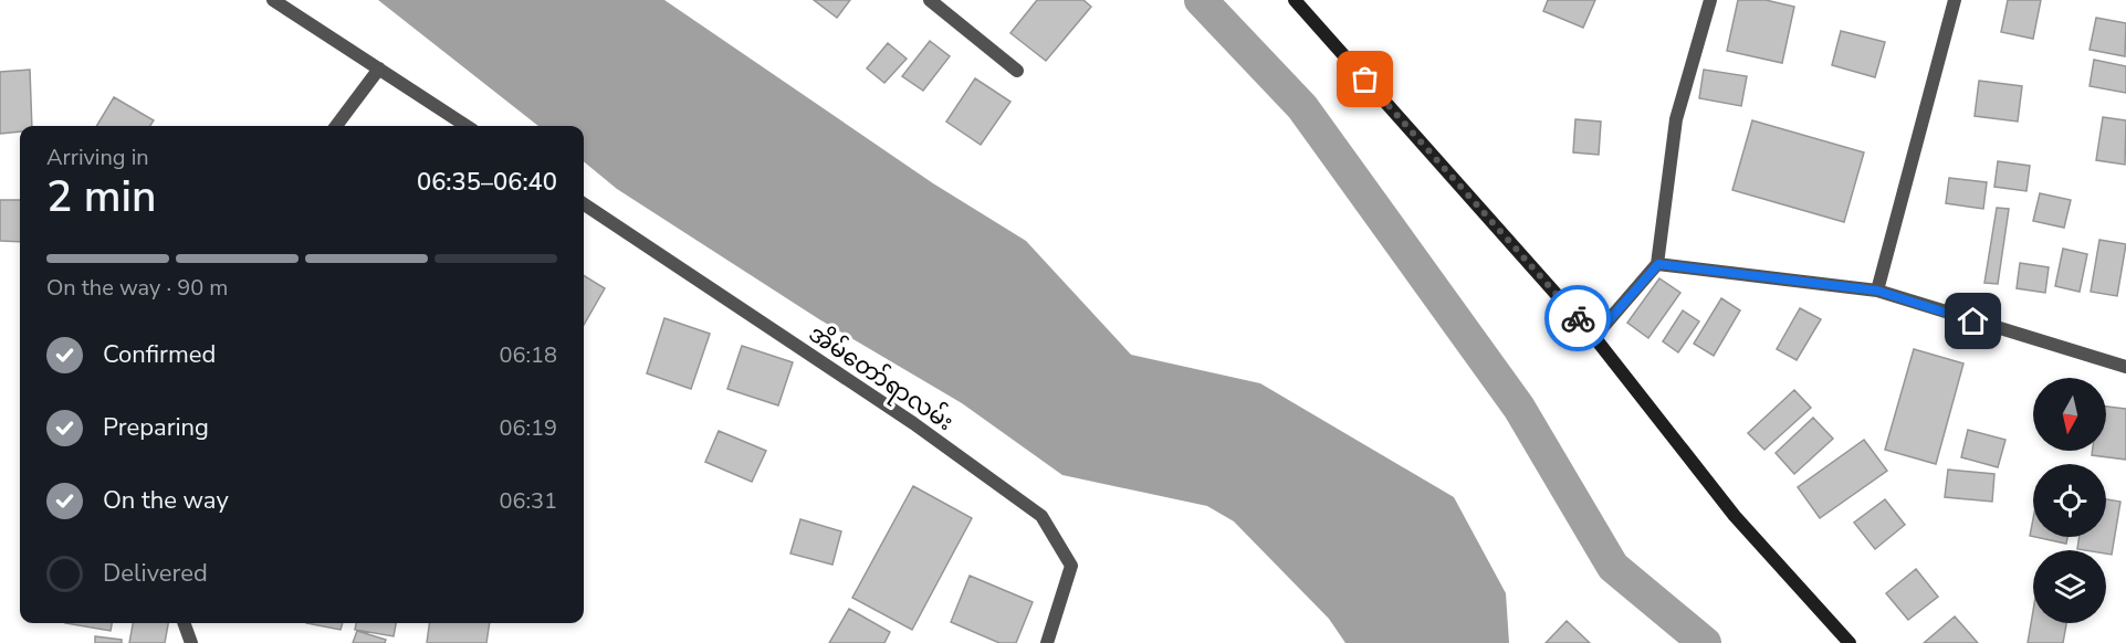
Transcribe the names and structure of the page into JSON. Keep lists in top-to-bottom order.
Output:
{
  "streets": {
    "street": ["အိမ်တော်ရာလမ်း"]
  },
  "north": "bottom",
  "page": {
    "heading": ["2 min", "Arriving in", "06:35–06:40"],
    "bar": "On the way · 90 m",
    "list": [
      ["Confirmed", "06:18"],
      ["Preparing", "06:19"],
      ["On the way", "06:31"],
      "Delivered"
    ]
  }
}
